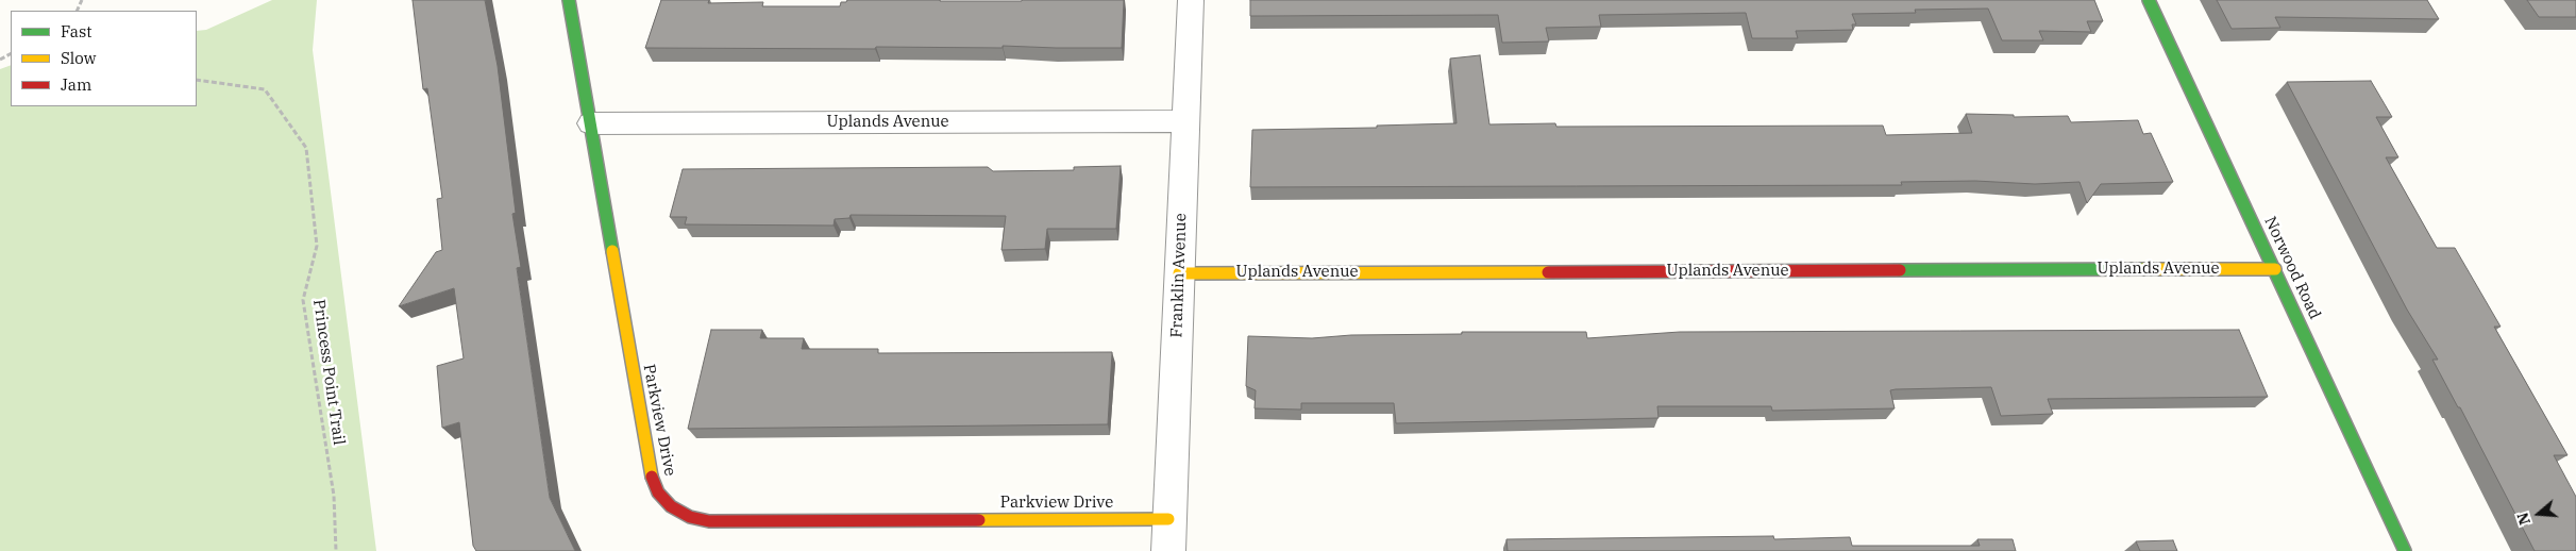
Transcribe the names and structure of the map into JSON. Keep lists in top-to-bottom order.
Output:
{
  "streets": {
    "street": [
      "Uplands Avenue",
      "Norwood Road",
      "Franklin Avenue",
      "Parkview Drive"
    ],
    "path": ["Princess Point Trail"]
  },
  "crossings": [
    ["Uplands Avenue", "Norwood Road"],
    ["Uplands Avenue", "Franklin Avenue"],
    ["Uplands Avenue", "Parkview Drive"],
    ["Franklin Avenue", "Parkview Drive"]
  ],
  "legend": ["Fast", "Slow", "Jam"],
  "north": "left"
}
